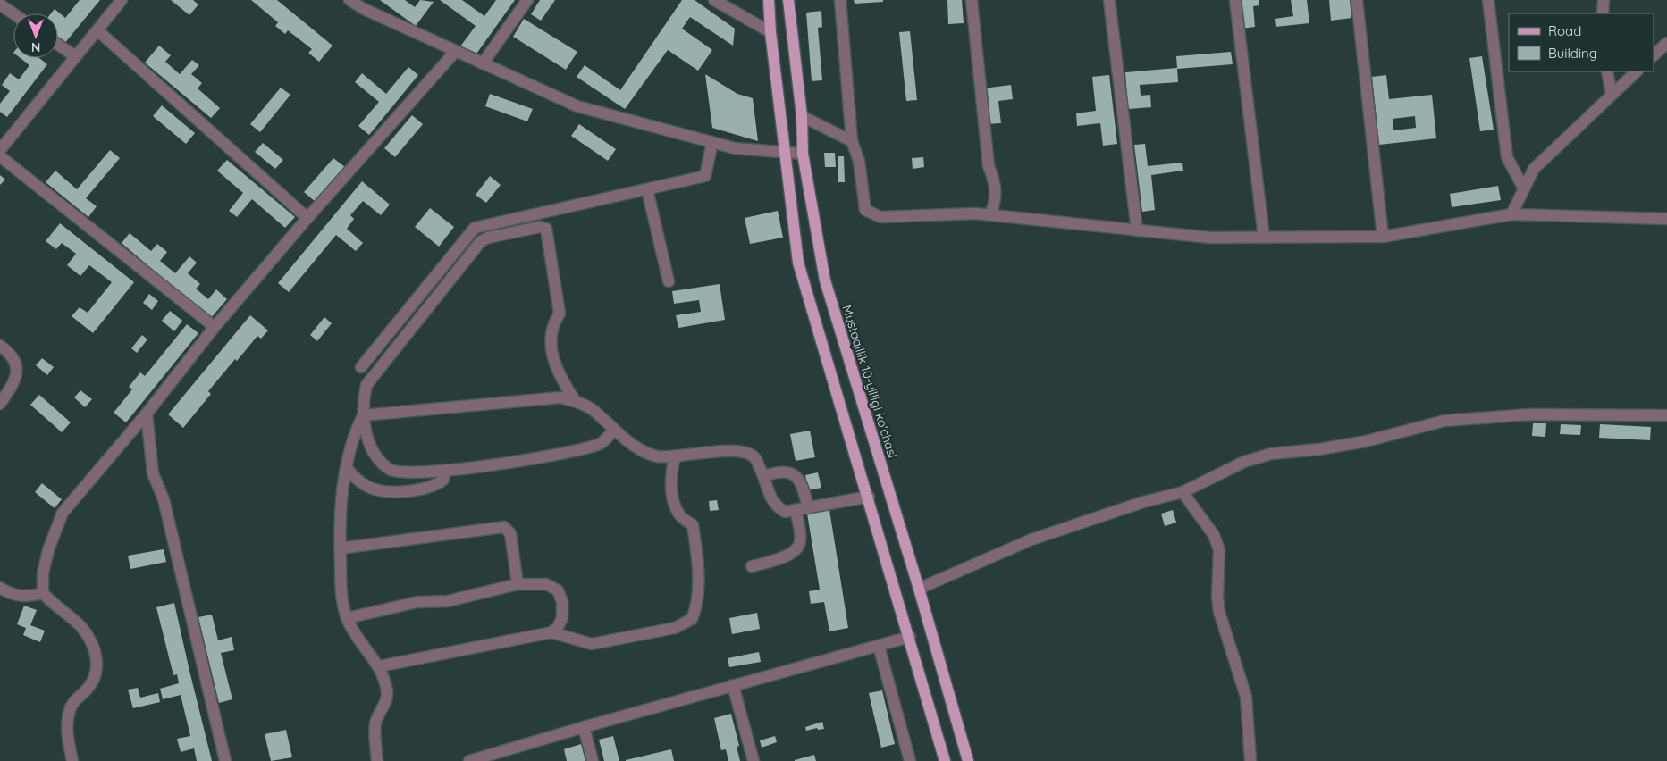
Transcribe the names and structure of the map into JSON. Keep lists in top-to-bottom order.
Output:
{
  "streets": {
    "main road": ["Mustaqillik 10-yilligi ko'chasi"]
  },
  "legend": ["Road", "Building"],
  "north": "bottom"
}
